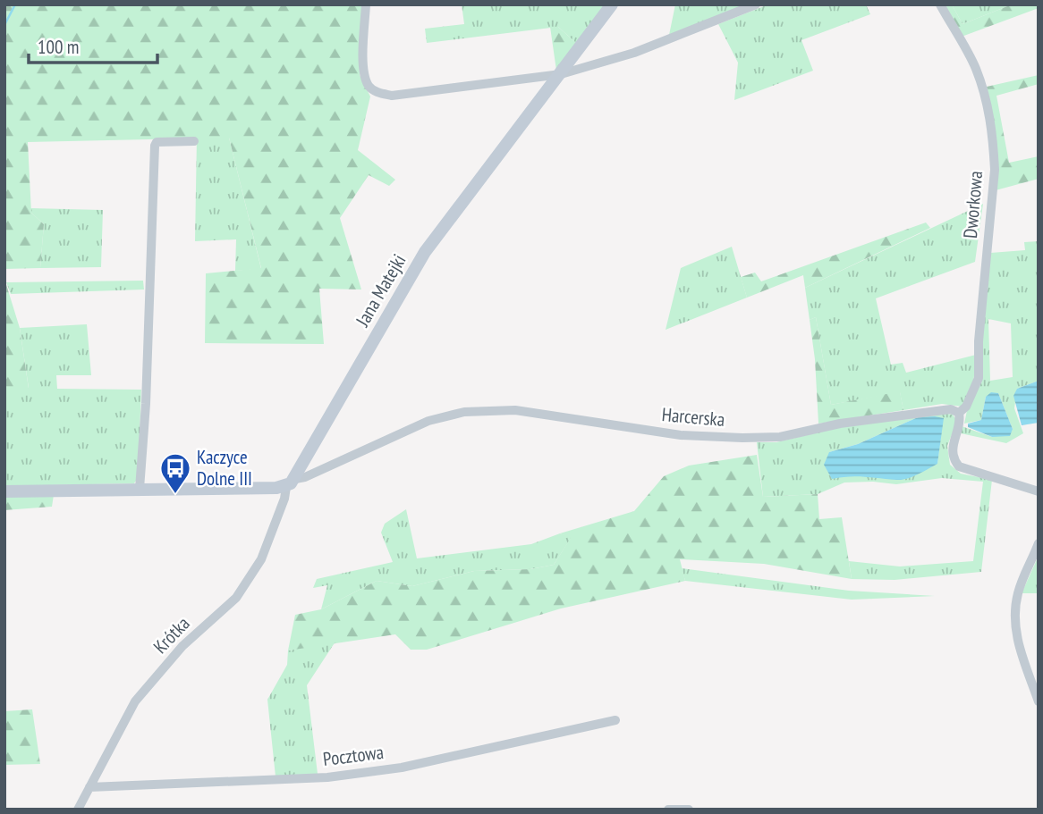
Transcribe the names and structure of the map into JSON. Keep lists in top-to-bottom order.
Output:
{
  "streets": {
    "street": [
      "Dworkowa",
      "Jana Matejki",
      "Harcerska",
      "Krótka",
      "Pocztowa"
    ]
  },
  "crossings": [
    ["Dworkowa", "Harcerska"],
    ["Jana Matejki", "Harcerska"],
    ["Jana Matejki", "Krótka"],
    ["Harcerska", "Krótka"],
    ["Krótka", "Pocztowa"]
  ],
  "places": {
    "bus stop": ["Kaczyce Dolne III"]
  },
  "scale_bar": "100 m"
}
